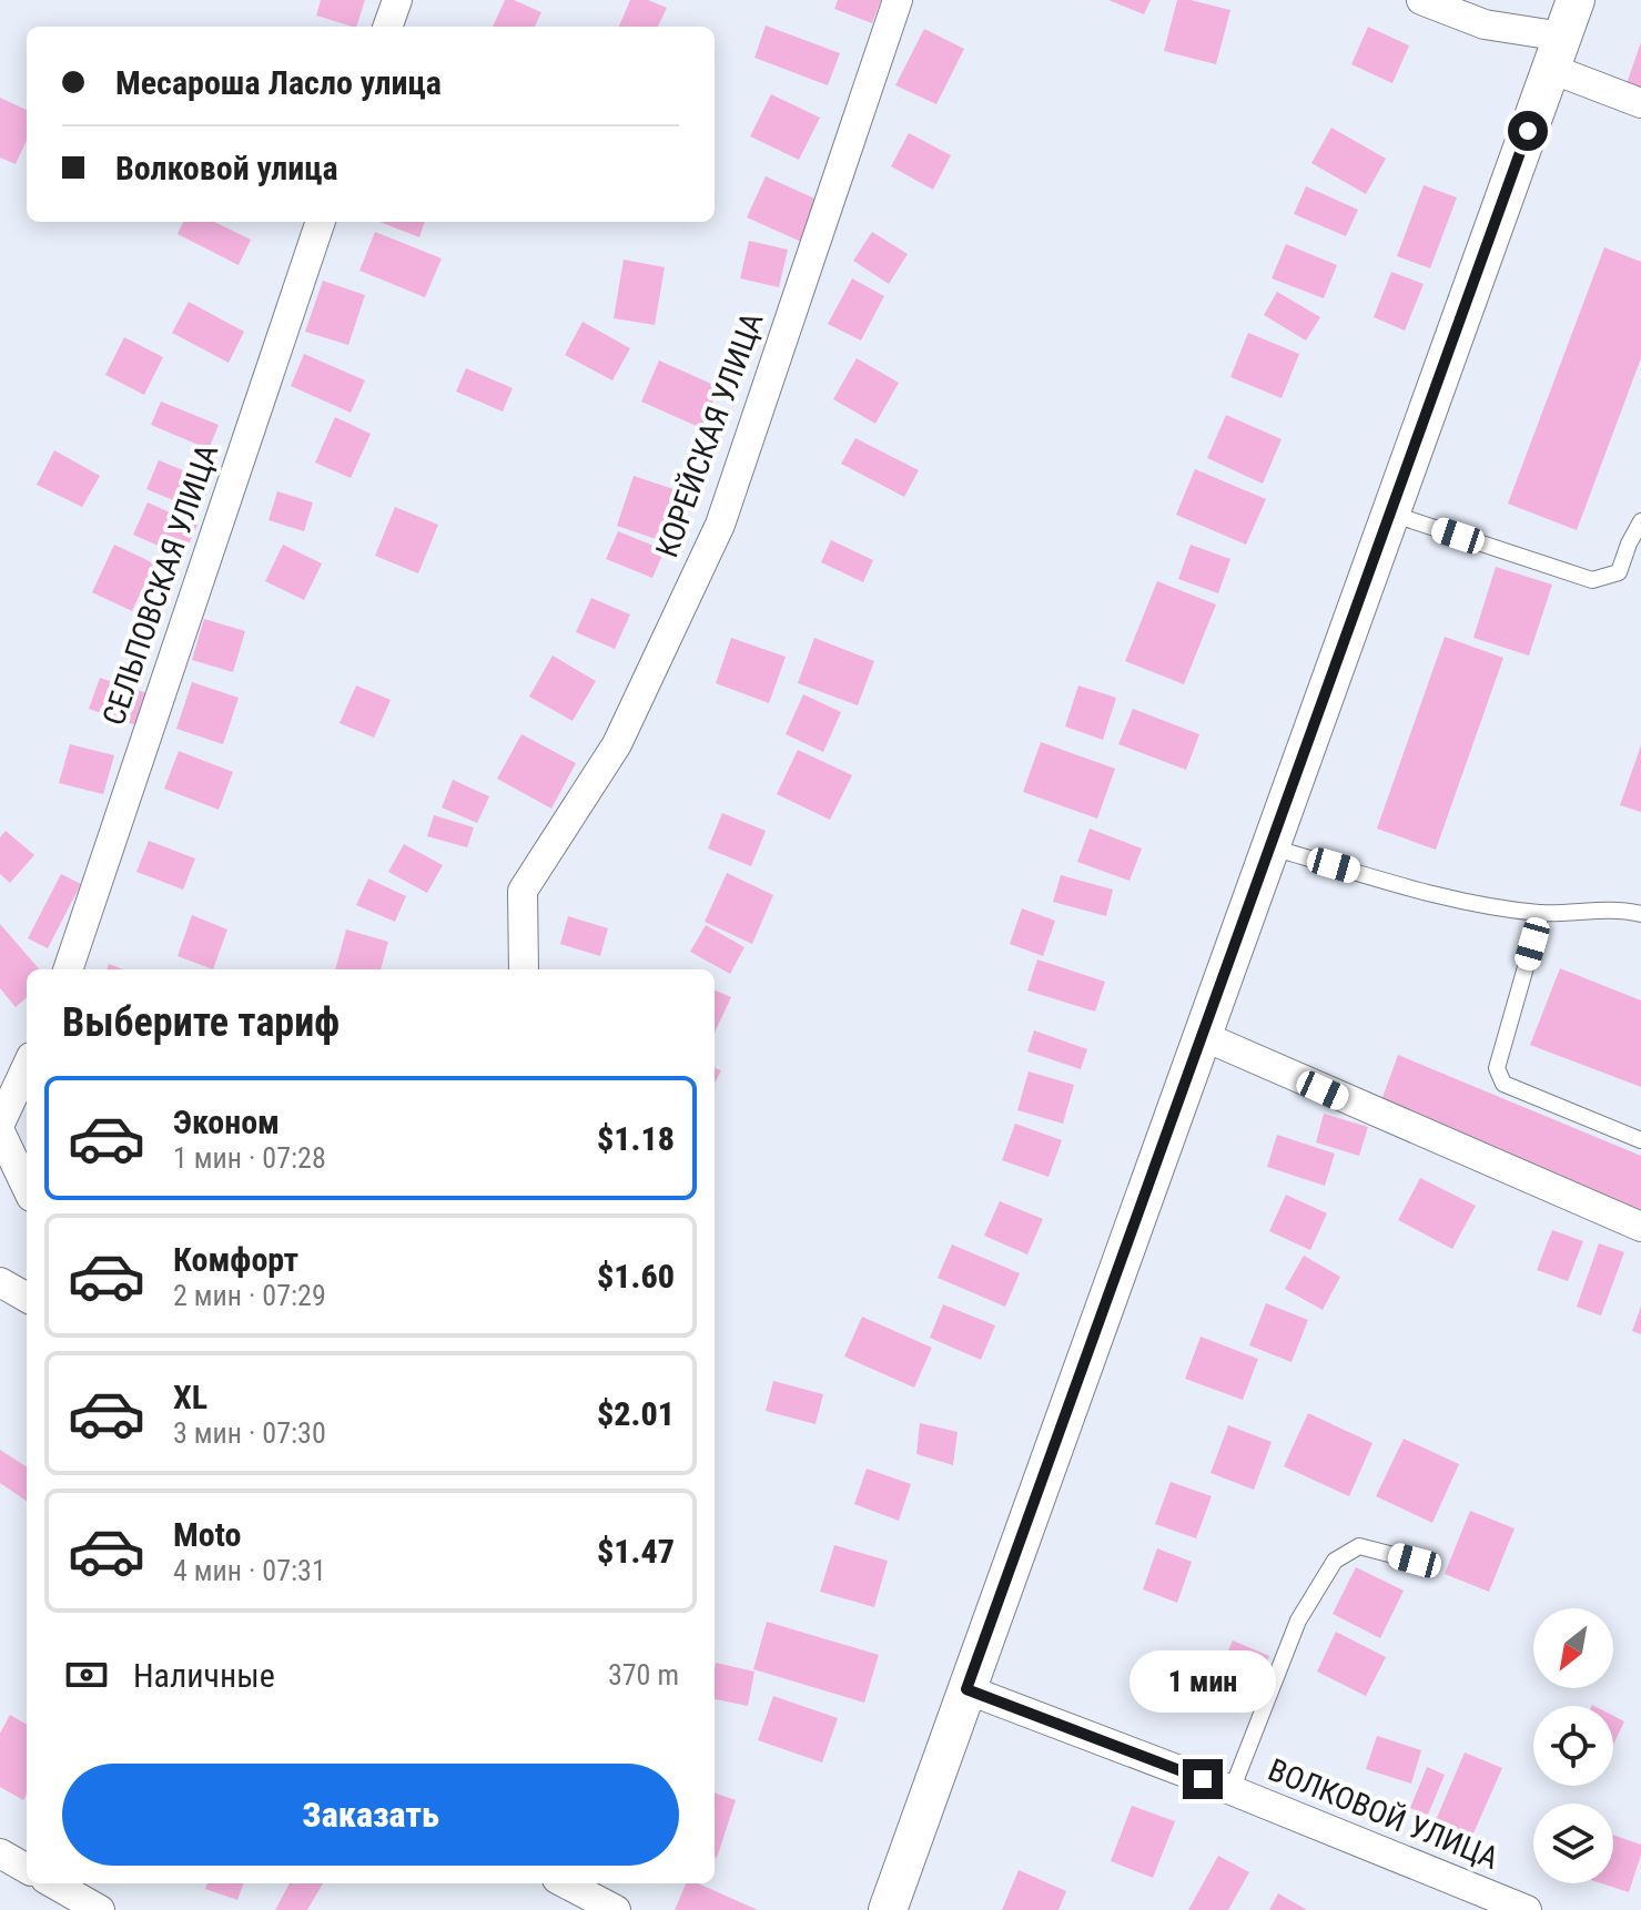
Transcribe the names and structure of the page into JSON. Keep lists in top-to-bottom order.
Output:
{
  "streets": {
    "street": ["КОРЕЙСКАЯ УЛИЦА", "СЕЛЬПОВСКАЯ УЛИЦА", "ВОЛКОВОЙ УЛИЦА"]
  },
  "north": "bottom left",
  "page": {
    "banner": ["Месароша Ласло улица", "Волковой улица"],
    "heading": "Выберите тариф",
    "list": [
      {
        "name": "Эконом",
        "note": "1 мин · 07:28",
        "value": "$1.18"
      },
      {
        "name": "Комфорт",
        "note": "2 мин · 07:29",
        "value": "$1.60"
      },
      {
        "name": "XL",
        "note": "3 мин · 07:30",
        "value": "$2.01"
      },
      {
        "name": "Moto",
        "note": "4 мин · 07:31",
        "value": "$1.47"
      }
    ],
    "pay": ["Наличные", "370 m"],
    "bubble": "1 мин",
    "buttons": "Заказать"
  }
}
